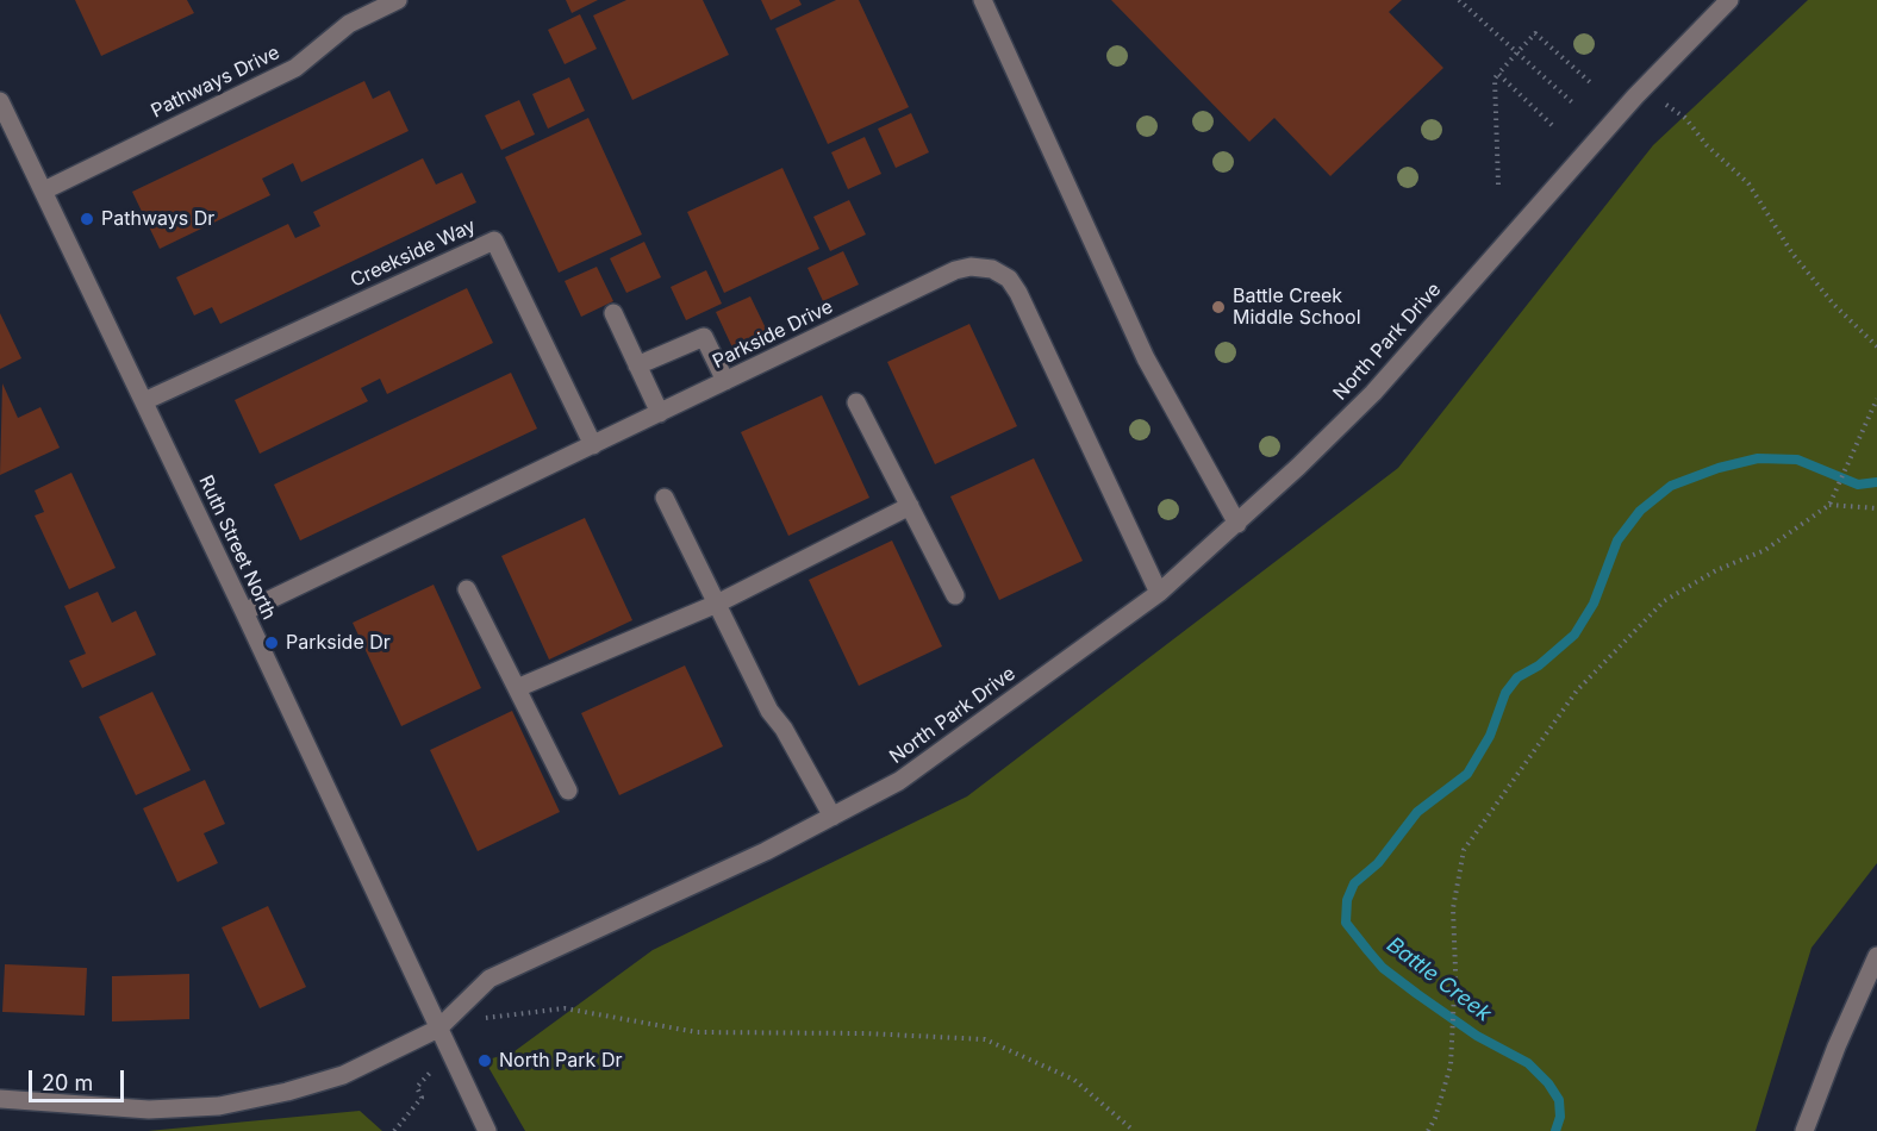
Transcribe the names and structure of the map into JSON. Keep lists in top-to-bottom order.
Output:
{
  "streets": {
    "street": [
      "Pathways Drive",
      "Creekside Way",
      "Parkside Drive",
      "North Park Drive",
      "Ruth Street North"
    ]
  },
  "crossings": [
    ["Pathways Drive", "Ruth Street North"],
    ["Creekside Way", "Parkside Drive"],
    ["Creekside Way", "Ruth Street North"],
    ["Parkside Drive", "North Park Drive"],
    ["Parkside Drive", "Ruth Street North"],
    ["North Park Drive", "Ruth Street North"]
  ],
  "water": ["Battle Creek"],
  "places": [
    "Pathways Dr",
    "Battle Creek Middle School",
    "Parkside Dr",
    "North Park Dr"
  ],
  "scale_bar": "20 m"
}
